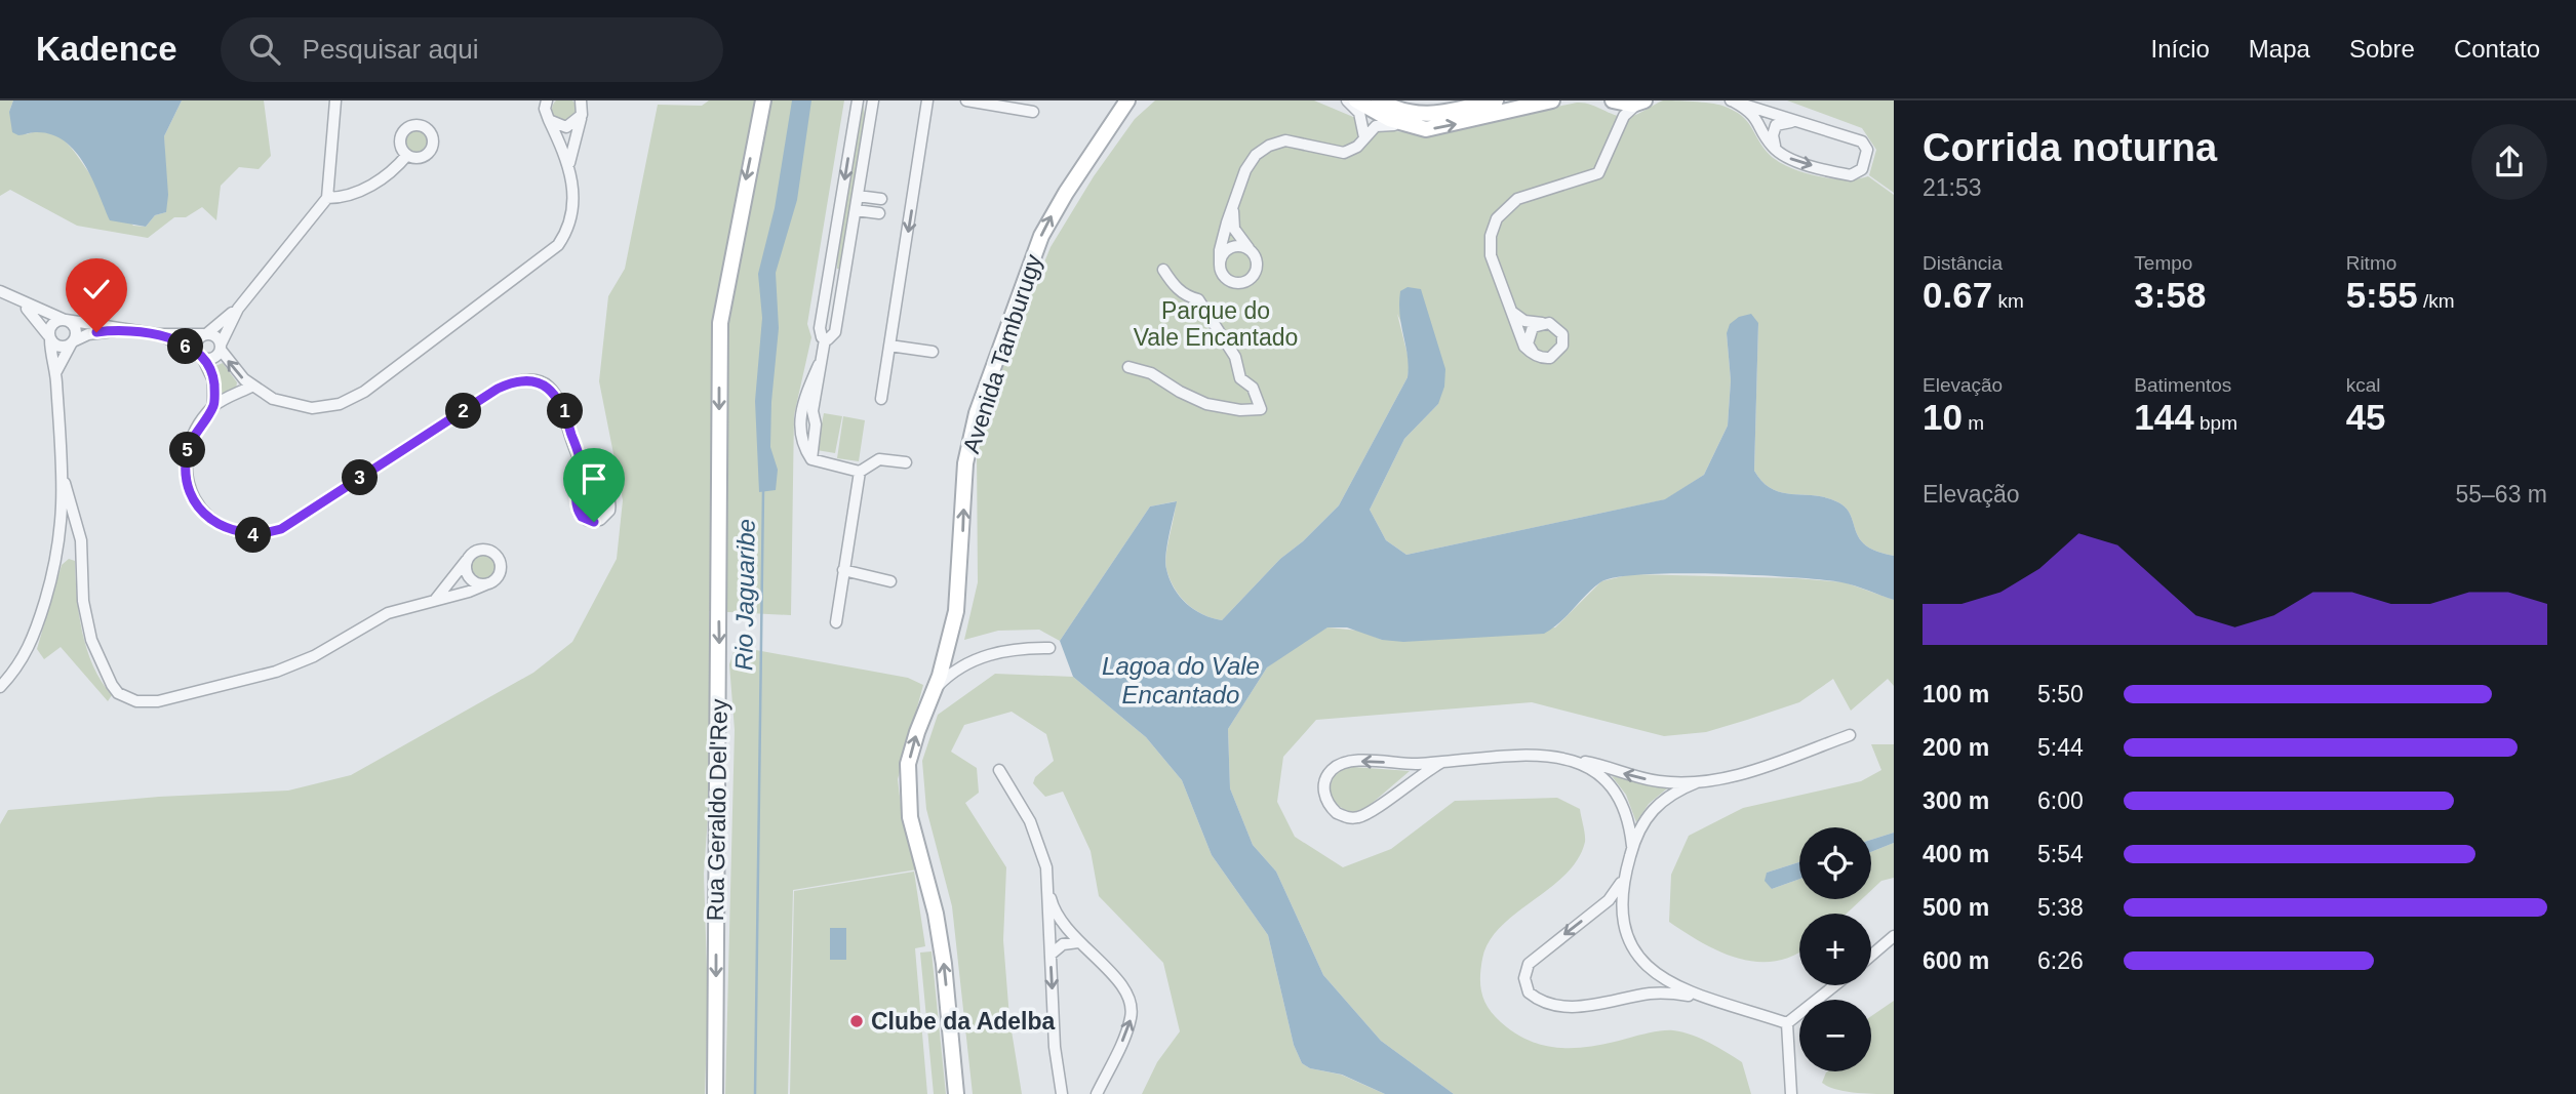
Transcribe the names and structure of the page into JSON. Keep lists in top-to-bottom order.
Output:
{
  "streets": {
    "main road": ["Avenida Tamburugy", "Rua Geraldo Del'Rey"]
  },
  "one_way": ["Avenida Tamburugy", "Rua Geraldo Del'Rey"],
  "water": ["Rio Jaguaribe", "Lagoa do Vale Encantado"],
  "parks": ["Parque do Vale Encantado"],
  "places": ["Clube da Adelba"],
  "page": {
    "header": "Kadence",
    "search": "Pesquisar aqui",
    "nav": [
      "Início",
      "Mapa",
      "Sobre",
      "Contato"
    ],
    "heading": ["Corrida noturna", "21:53"],
    "stats": [
      ["Distância", "0.67 km"],
      ["Tempo", "3:58"],
      ["Ritmo", "5:55 /km"],
      ["Elevação", "10 m"],
      ["Batimentos", "144 bpm"],
      ["kcal", "45"]
    ],
    "pins": [
      "6",
      "1",
      "2",
      "5",
      "3",
      "4"
    ],
    "chart": ["Elevação", "55–63 m"],
    "list": [
      {
        "name": "100 m",
        "note": "5:50"
      },
      {
        "name": "200 m",
        "note": "5:44"
      },
      {
        "name": "300 m",
        "note": "6:00"
      },
      {
        "name": "400 m",
        "note": "5:54"
      },
      {
        "name": "500 m",
        "note": "5:38"
      },
      {
        "name": "600 m",
        "note": "6:26"
      }
    ],
    "map_buttons": ["+", "−"]
  }
}
